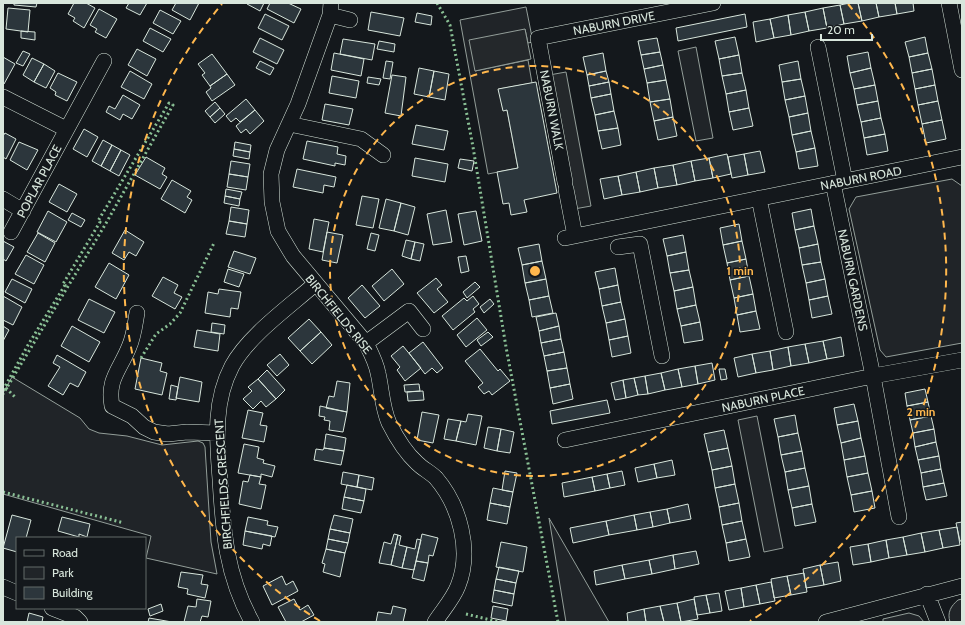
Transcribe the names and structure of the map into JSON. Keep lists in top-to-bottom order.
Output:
{
  "streets": {
    "street": [
      "NABURN DRIVE",
      "NABURN WALK",
      "NABURN ROAD",
      "POPLAR PLACE",
      "NABURN GARDENS",
      "BIRCHFIELDS RISE",
      "NABURN PLACE",
      "BIRCHFIELDS CRESCENT"
    ]
  },
  "crossings": [
    ["NABURN DRIVE", "NABURN WALK"],
    ["NABURN WALK", "NABURN ROAD"],
    ["NABURN ROAD", "NABURN GARDENS"],
    ["NABURN GARDENS", "NABURN PLACE"],
    ["BIRCHFIELDS RISE", "BIRCHFIELDS CRESCENT"]
  ],
  "legend": ["Road", "Park", "Building"],
  "scale_bar": "20 m",
  "rings": ["1 min", "2 min"]
}
